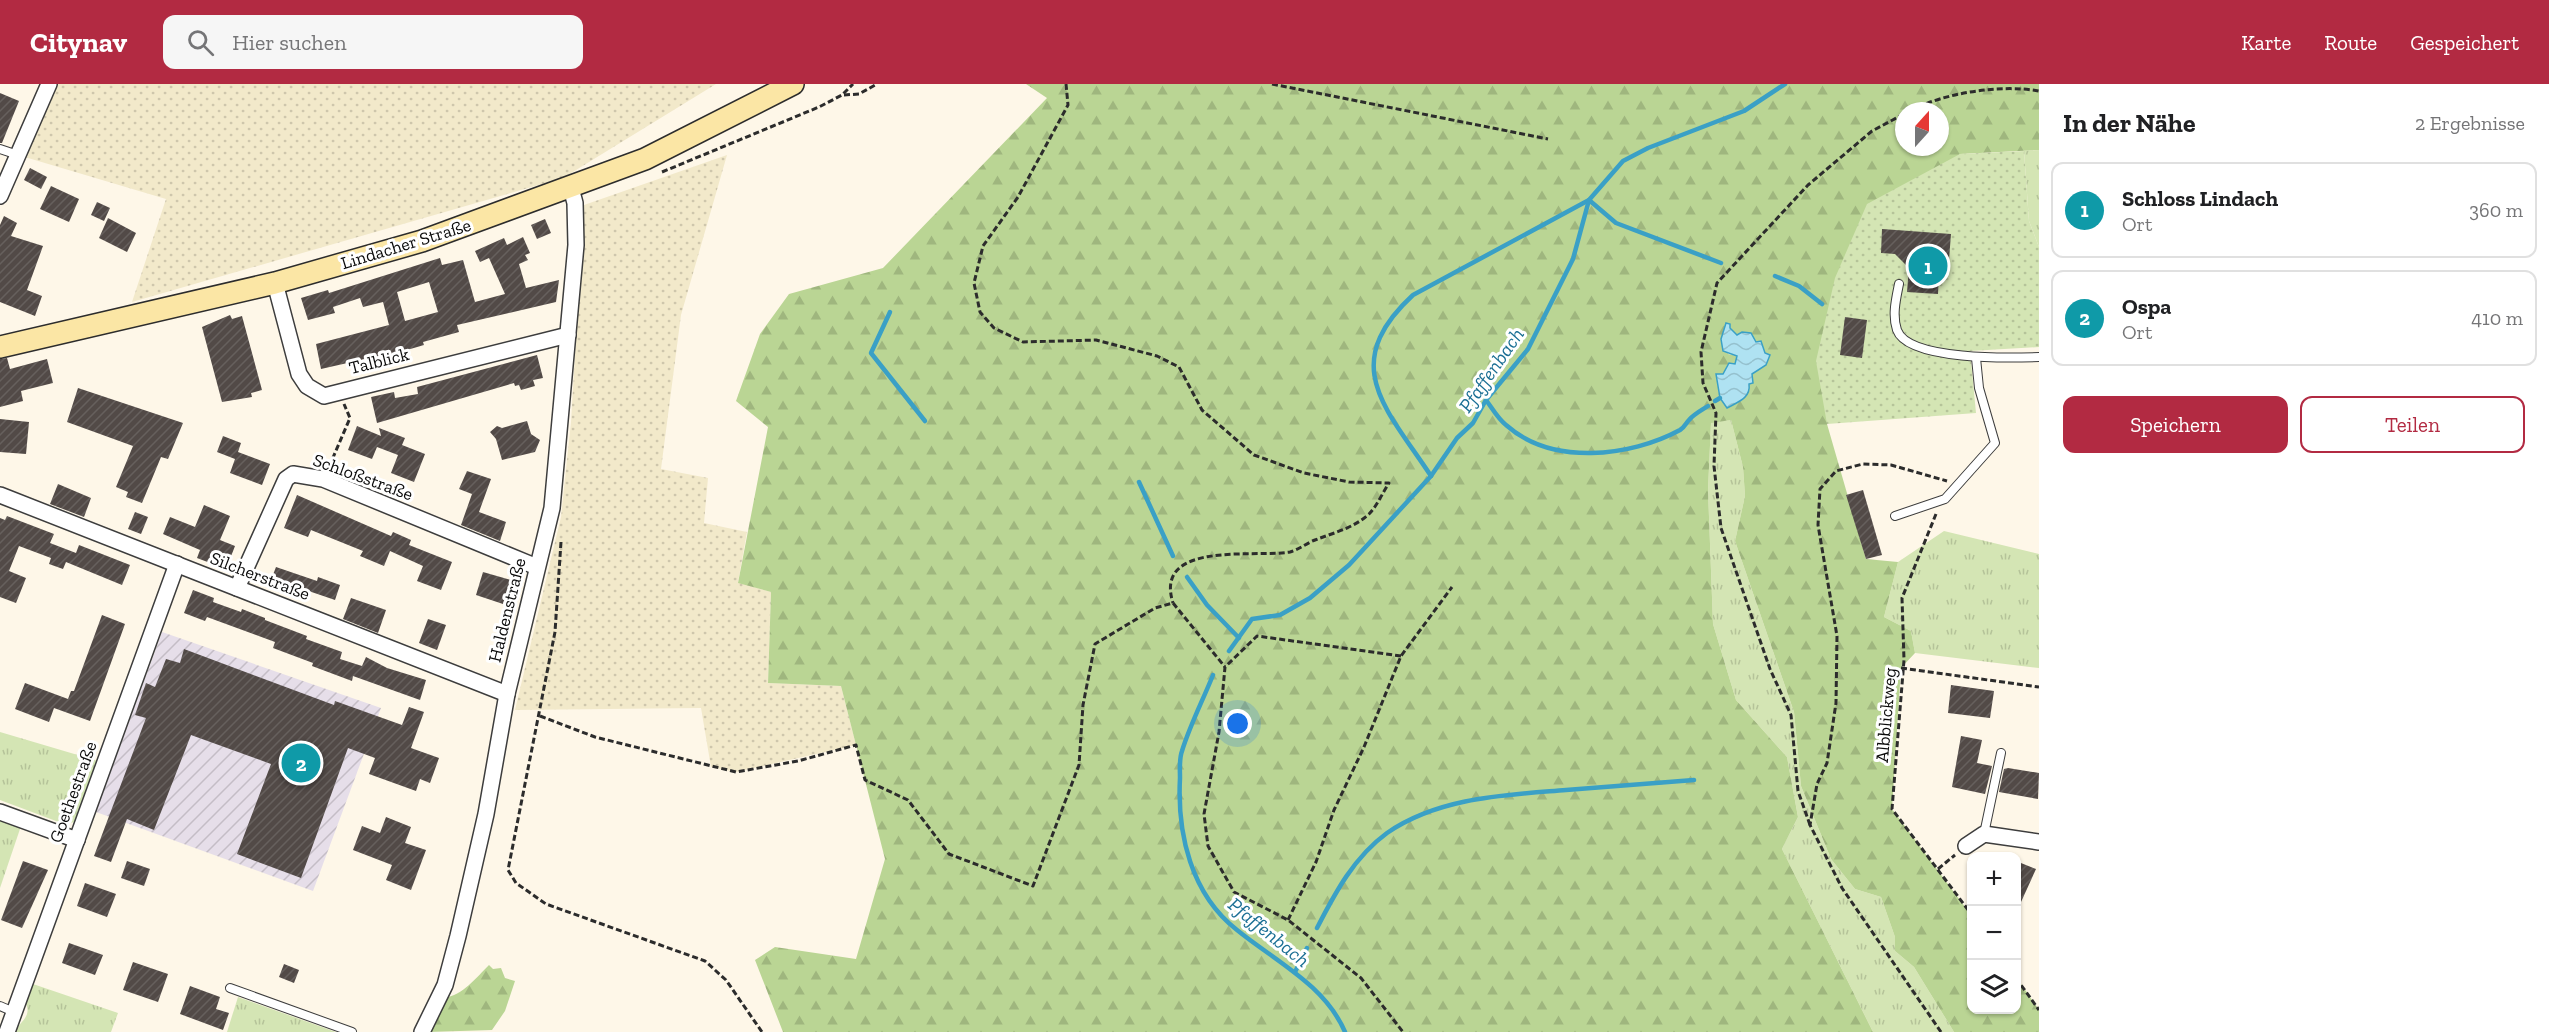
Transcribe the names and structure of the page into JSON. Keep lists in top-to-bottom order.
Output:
{
  "streets": {
    "street": [
      "Lindacher Straße",
      "Talblick",
      "Schloßstraße",
      "Silcherstraße",
      "Haldenstraße",
      "Goethestraße"
    ],
    "path": ["Albblickweg"]
  },
  "crossings": [
    ["Lindacher Straße", "Talblick"],
    ["Lindacher Straße", "Haldenstraße"],
    ["Talblick", "Haldenstraße"],
    ["Schloßstraße", "Silcherstraße"],
    ["Schloßstraße", "Haldenstraße"],
    ["Silcherstraße", "Haldenstraße"],
    ["Silcherstraße", "Goethestraße"]
  ],
  "water": ["Pfaffenbach"],
  "north": "top",
  "page": {
    "header": "Citynav",
    "search": "Hier suchen",
    "nav": ["Karte", "Route", "Gespeichert"],
    "heading": ["In der Nähe", "2 Ergebnisse"],
    "list": [
      {
        "mark": "1",
        "name": "Schloss Lindach",
        "note": "Ort",
        "value": "360 m"
      },
      {
        "mark": "2",
        "name": "Ospa",
        "note": "Ort",
        "value": "410 m"
      }
    ],
    "pins": ["1", "2"],
    "buttons": ["Speichern", "Teilen"],
    "map_buttons": ["+", "−"]
  }
}
